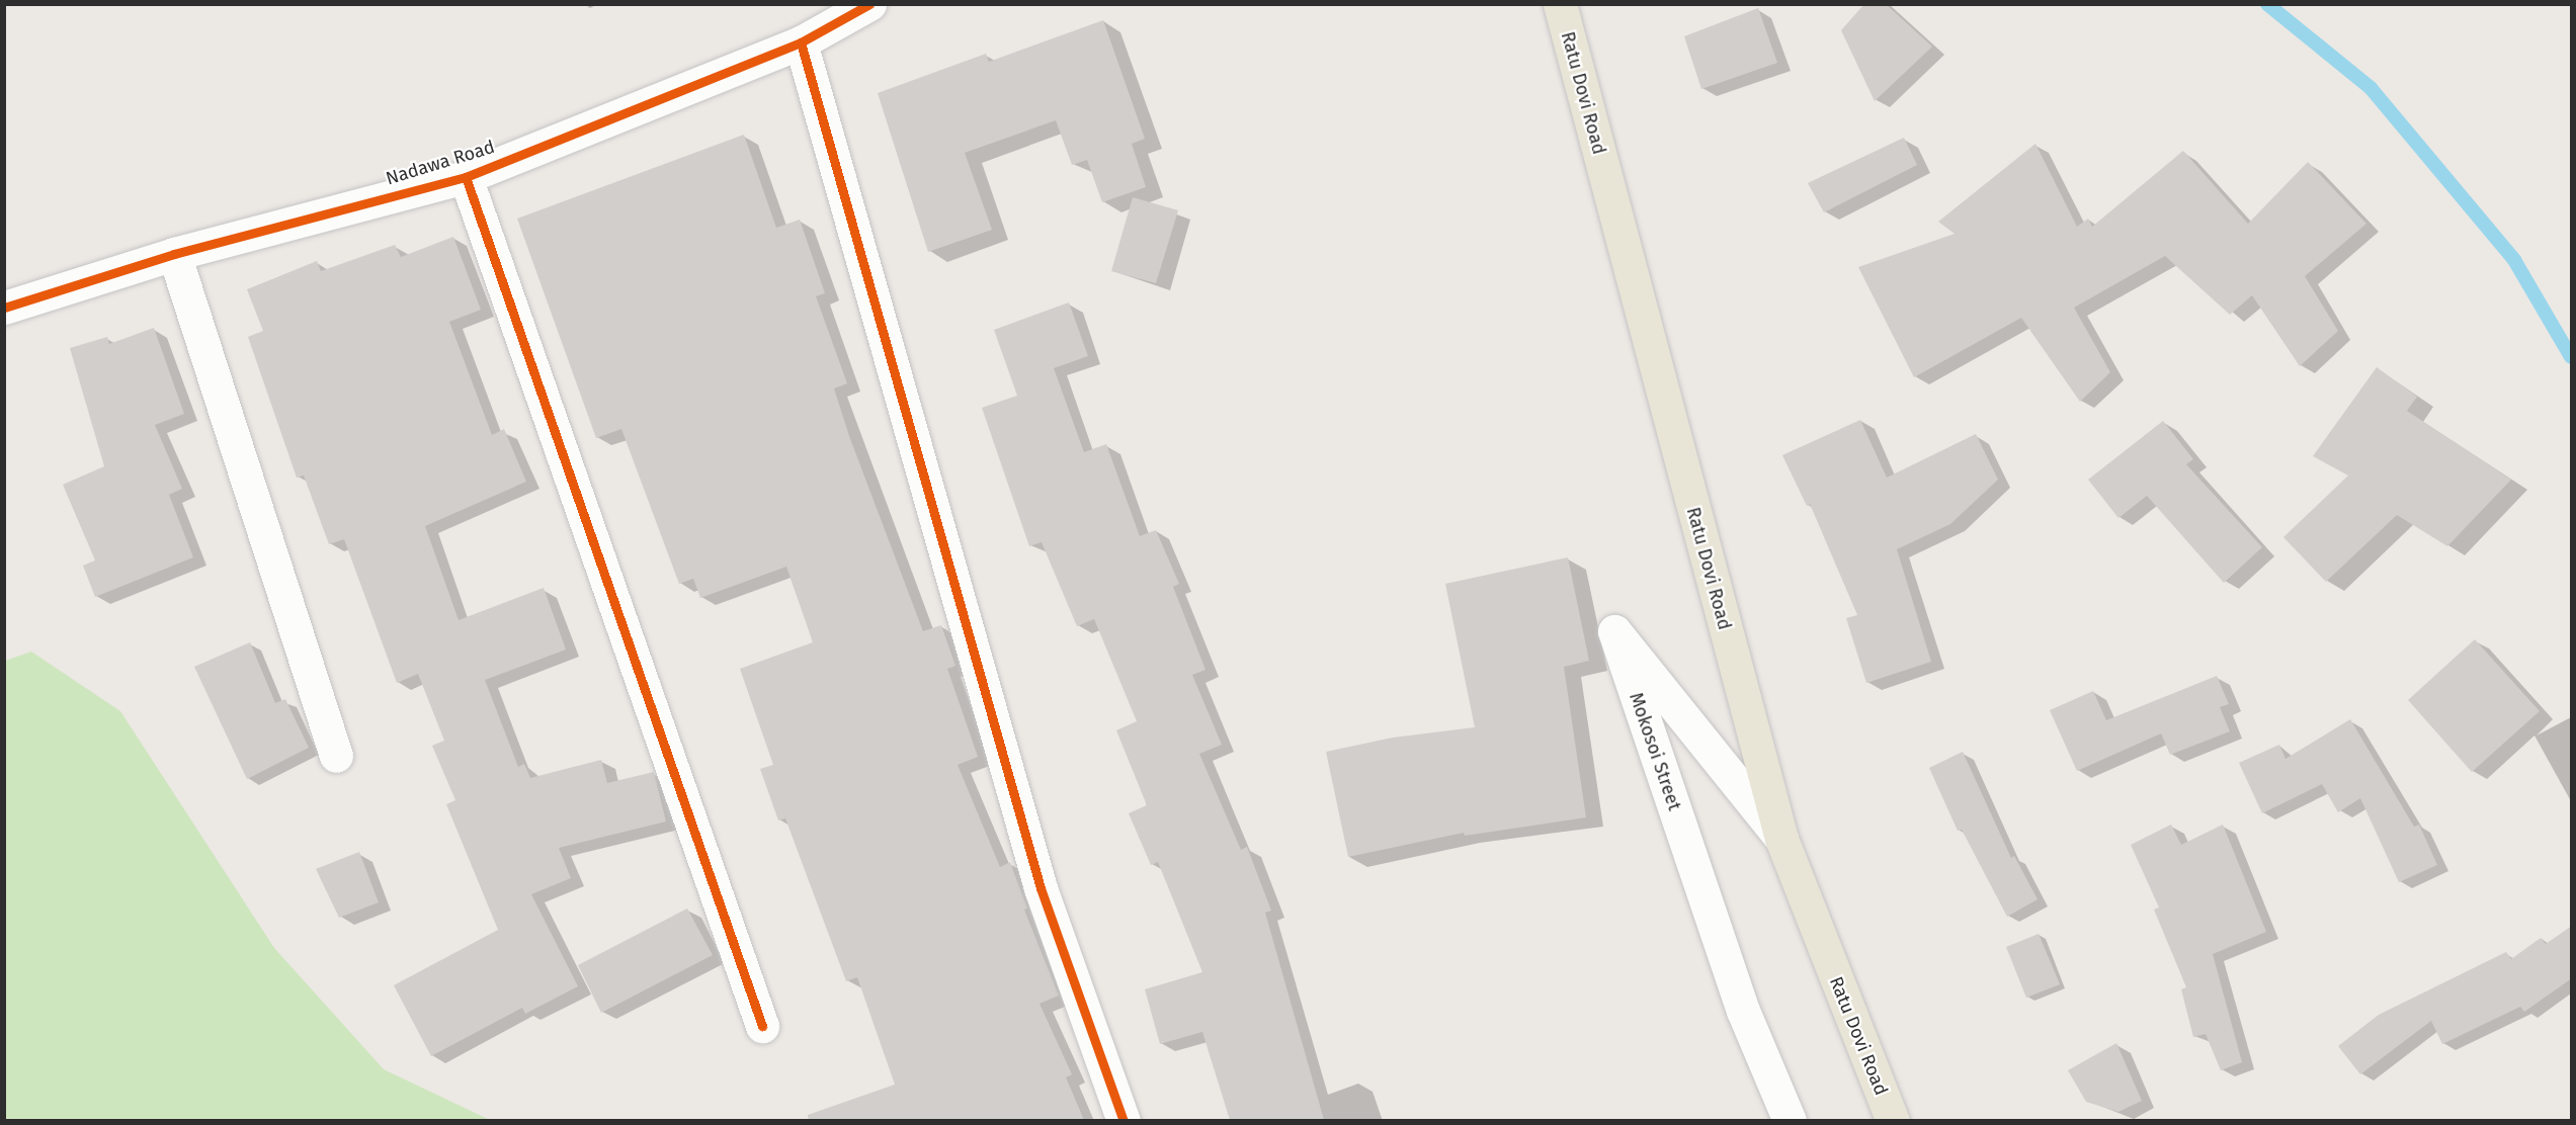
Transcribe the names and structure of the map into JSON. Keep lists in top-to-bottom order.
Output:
{
  "streets": {
    "main road": ["Ratu Dovi Road"],
    "street": ["Nadawa Road", "Mokosoi Street"]
  },
  "crossings": [
    ["Ratu Dovi Road", "Mokosoi Street"]
  ]
}
